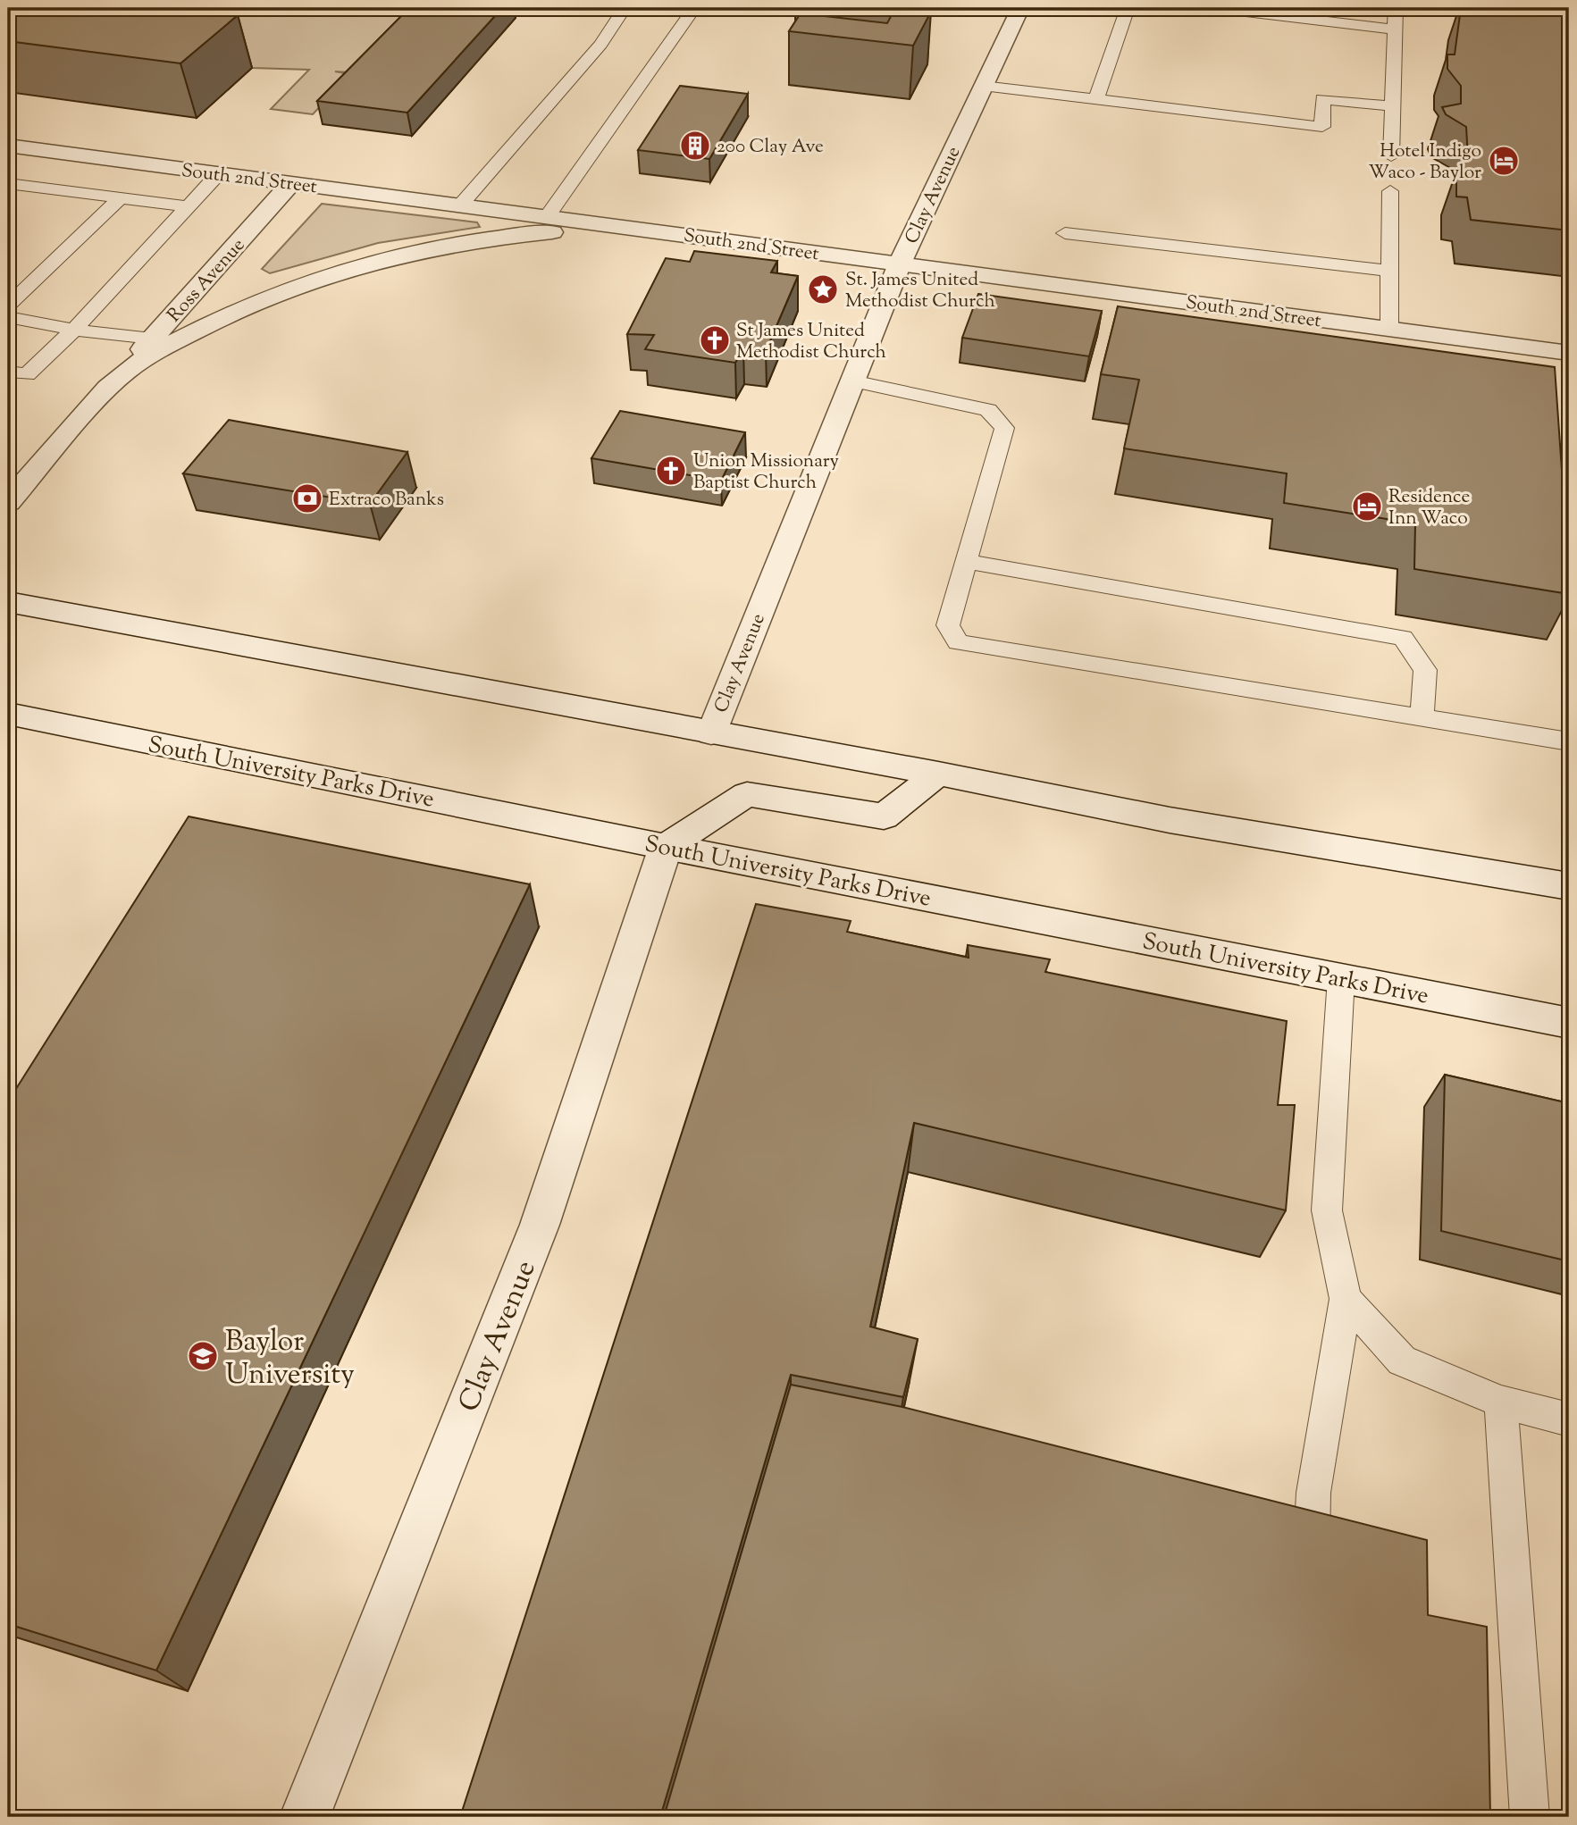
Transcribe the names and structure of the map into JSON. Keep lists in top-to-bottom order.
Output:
{
  "streets": {
    "street": [
      "South 2nd Street",
      "Clay Avenue",
      "Ross Avenue",
      "South University Parks Drive"
    ]
  },
  "crossings": [
    ["South 2nd Street", "Clay Avenue"],
    ["South 2nd Street", "Ross Avenue"],
    ["Clay Avenue", "South University Parks Drive"]
  ],
  "places": {
    "building": ["200 Clay Ave"],
    "hotel": ["Hotel Indigo Waco - Baylor", "Residence Inn Waco"],
    "place": ["St. James United Methodist Church"],
    "church": ["St James United Methodist Church", "Union Missionary Baptist Church"],
    "bank": ["Extraco Banks"],
    "school or university": ["Baylor University"]
  }
}
